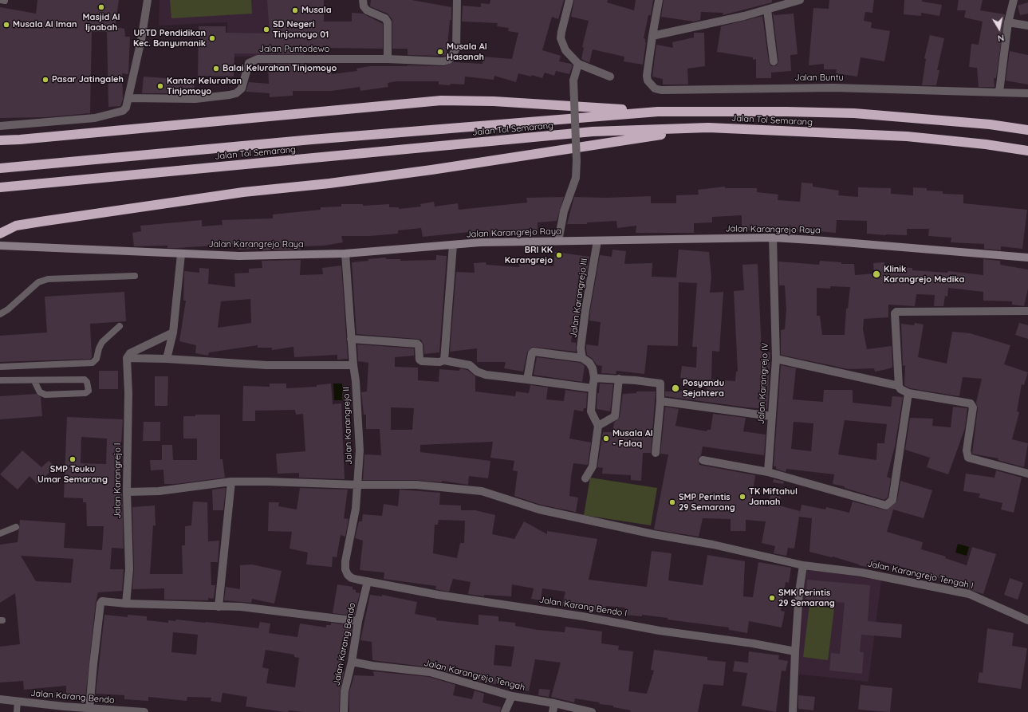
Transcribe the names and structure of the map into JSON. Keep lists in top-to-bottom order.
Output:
{
  "streets": {
    "highway": ["Jalan Tol Semarang"],
    "main road": ["Jalan Karangrejo Raya"],
    "street": [
      "Jalan Puntodewo",
      "Jalan Buntu",
      "Jalan Karangrejo III",
      "Jalan Karangrejo IV",
      "Jalan Karangrejo II",
      "Jalan Karangrejo I",
      "Jalan Karangrejo Tengah I",
      "Jalan Karang Bendo I",
      "Jalan Karang Bendo",
      "Jalan Karangrejo Tengah"
    ]
  },
  "crossings": [
    ["Jalan Karangrejo Raya", "Jalan Karangrejo III"],
    ["Jalan Karangrejo Raya", "Jalan Karangrejo IV"],
    ["Jalan Karangrejo Raya", "Jalan Karangrejo II"],
    ["Jalan Karangrejo II", "Jalan Karangrejo Tengah I"],
    ["Jalan Karangrejo II", "Jalan Karang Bendo I"],
    ["Jalan Karangrejo II", "Jalan Karang Bendo"],
    ["Jalan Karangrejo I", "Jalan Karangrejo Tengah I"],
    ["Jalan Karang Bendo I", "Jalan Karang Bendo"],
    ["Jalan Karang Bendo", "Jalan Karangrejo Tengah"]
  ],
  "places": [
    "Masjid Al Ijaabah",
    "Musala",
    "Musala Al Iman",
    "SD Negeri Tinjomoyo 01",
    "UPTD Pendidikan Kec. Banyumanik",
    "Musala Al Hasanah",
    "Balai Kelurahan Tinjomoyo",
    "Pasar Jatingaleh",
    "Kantor Kelurahan Tinjomoyo",
    "BRI KK Karangrejo",
    "Klinik Karangrejo Medika",
    "Posyandu Sejahtera",
    "Musala Al - Falaq",
    "SMP Teuku Umar Semarang",
    "TK Miftahul Jannah",
    "SMP Perintis 29 Semarang",
    "SMK Perintis 29 Semarang"
  ],
  "north": "bottom"
}
